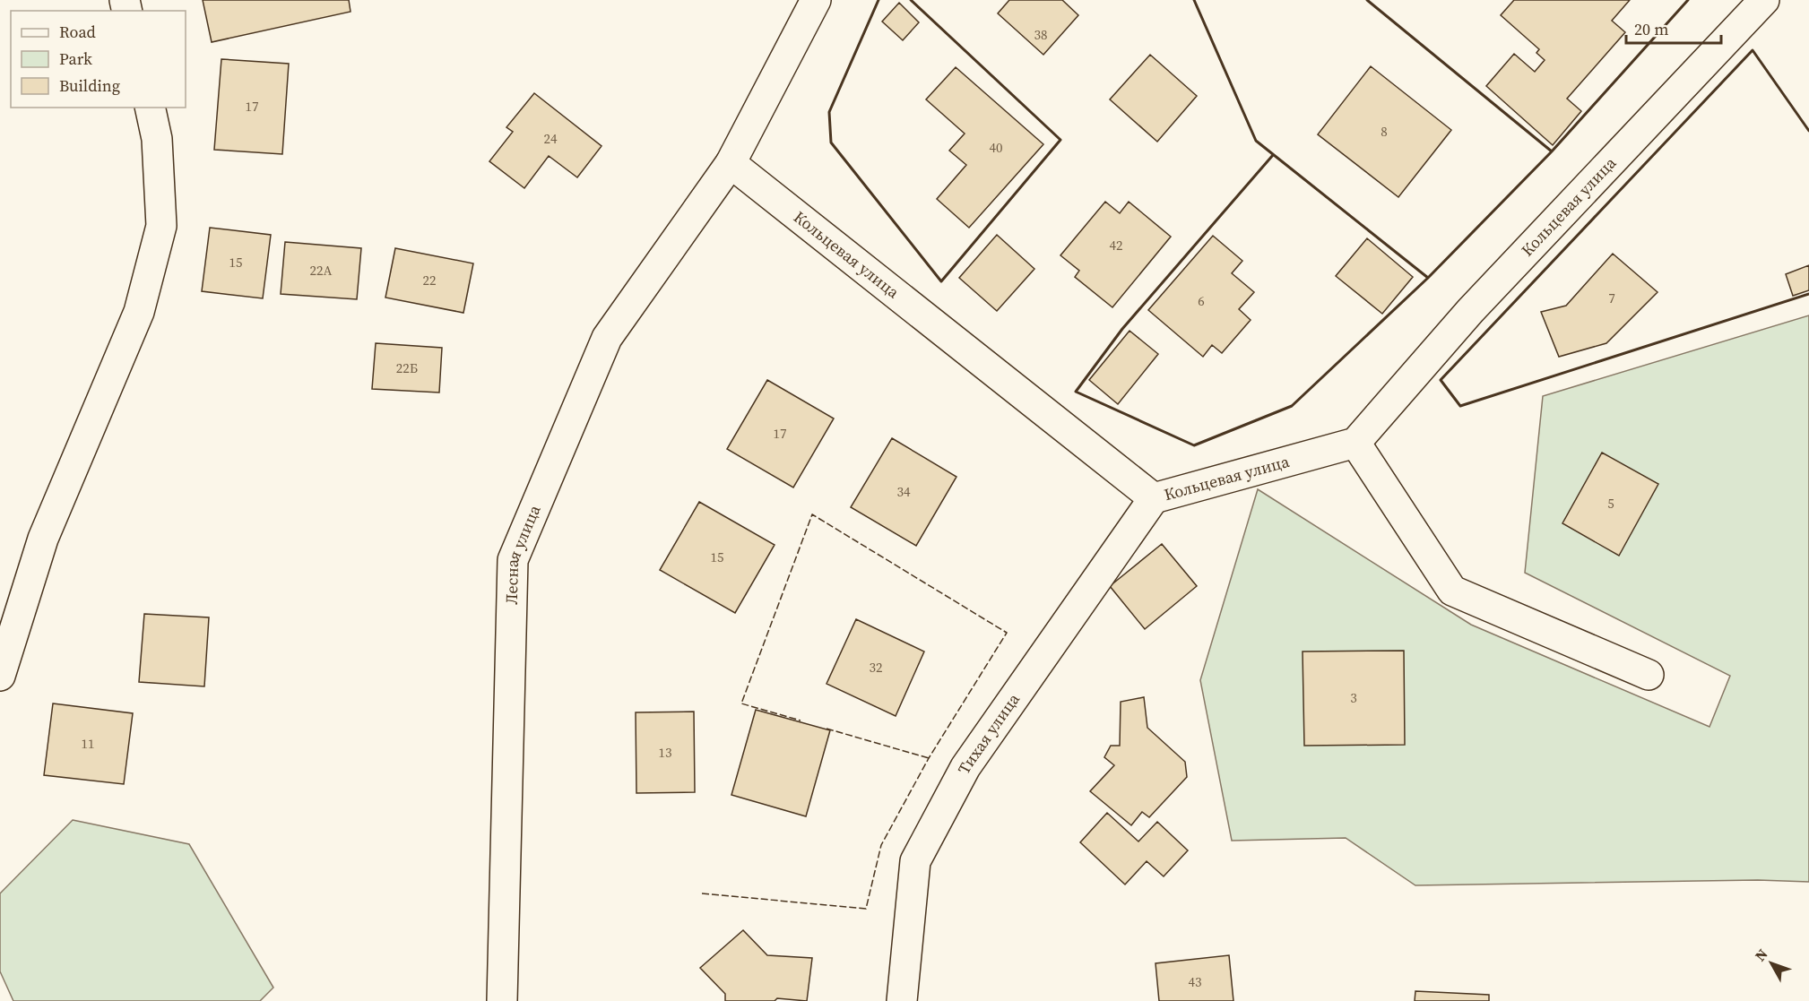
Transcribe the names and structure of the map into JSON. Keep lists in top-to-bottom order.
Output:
{
  "streets": {
    "street": ["Кольцевая улица", "Лесная улица", "Тихая улица"]
  },
  "crossings": [
    ["Кольцевая улица", "Лесная улица"],
    ["Кольцевая улица", "Тихая улица"]
  ],
  "house_numbers": [
    "38",
    "17",
    "8",
    "24",
    "40",
    "42",
    "15",
    "22А",
    "22",
    "7",
    "6",
    "22Б",
    "17",
    "34",
    "5",
    "15",
    "32",
    "3",
    "11",
    "13",
    "43"
  ],
  "legend": ["Road", "Park", "Building"],
  "scale_bar": "20 m",
  "north": "top left"
}
